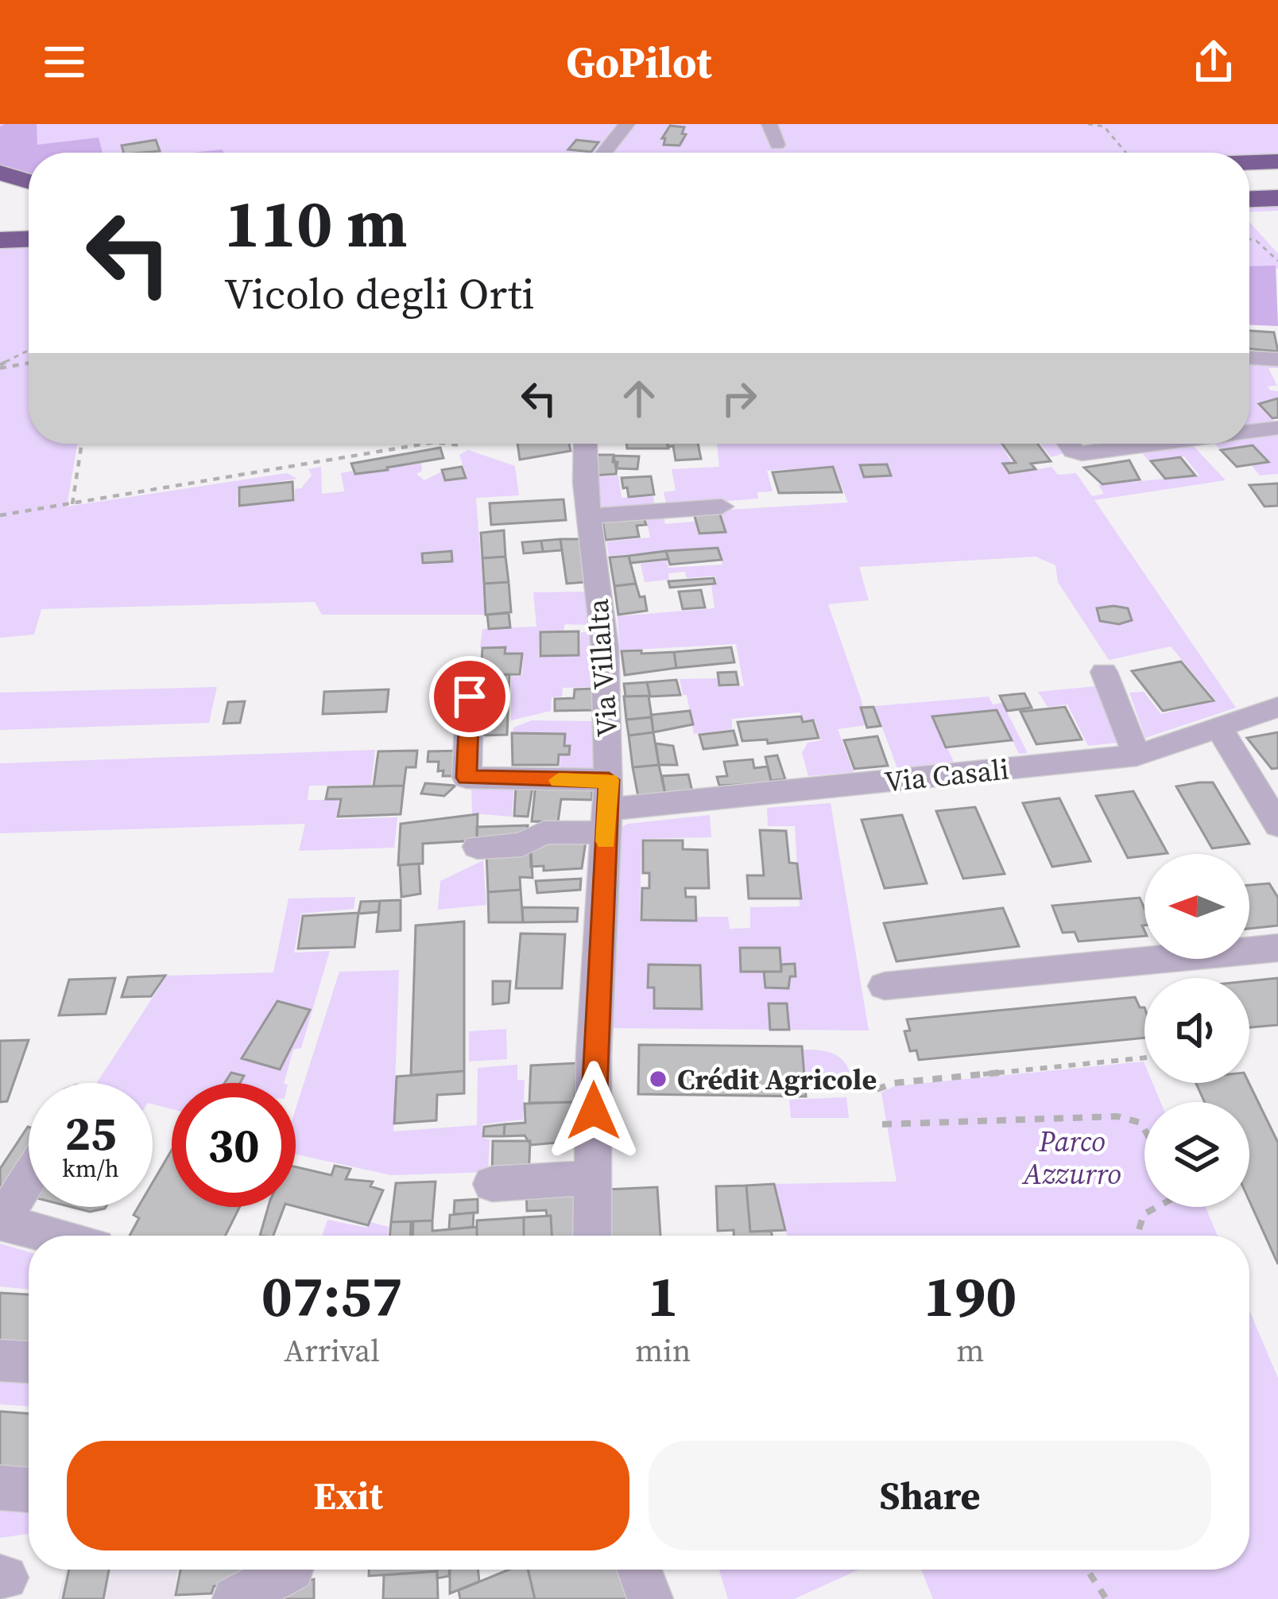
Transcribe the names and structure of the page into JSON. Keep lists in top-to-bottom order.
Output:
{
  "streets": {
    "street": ["Via Villalta", "Via Casali"]
  },
  "crossings": [
    ["Via Villalta", "Via Casali"]
  ],
  "parks": ["Parco Azzurro"],
  "places": ["Crédit Agricole"],
  "north": "left",
  "page": {
    "header": "GoPilot",
    "turn": ["110 m", "Vicolo degli Orti"],
    "speed": "25 km/h",
    "limit": "30",
    "eta": [
      "07:57",
      "Arrival",
      "1",
      "min",
      "190",
      "m"
    ],
    "buttons": ["Exit", "Share"]
  }
}
